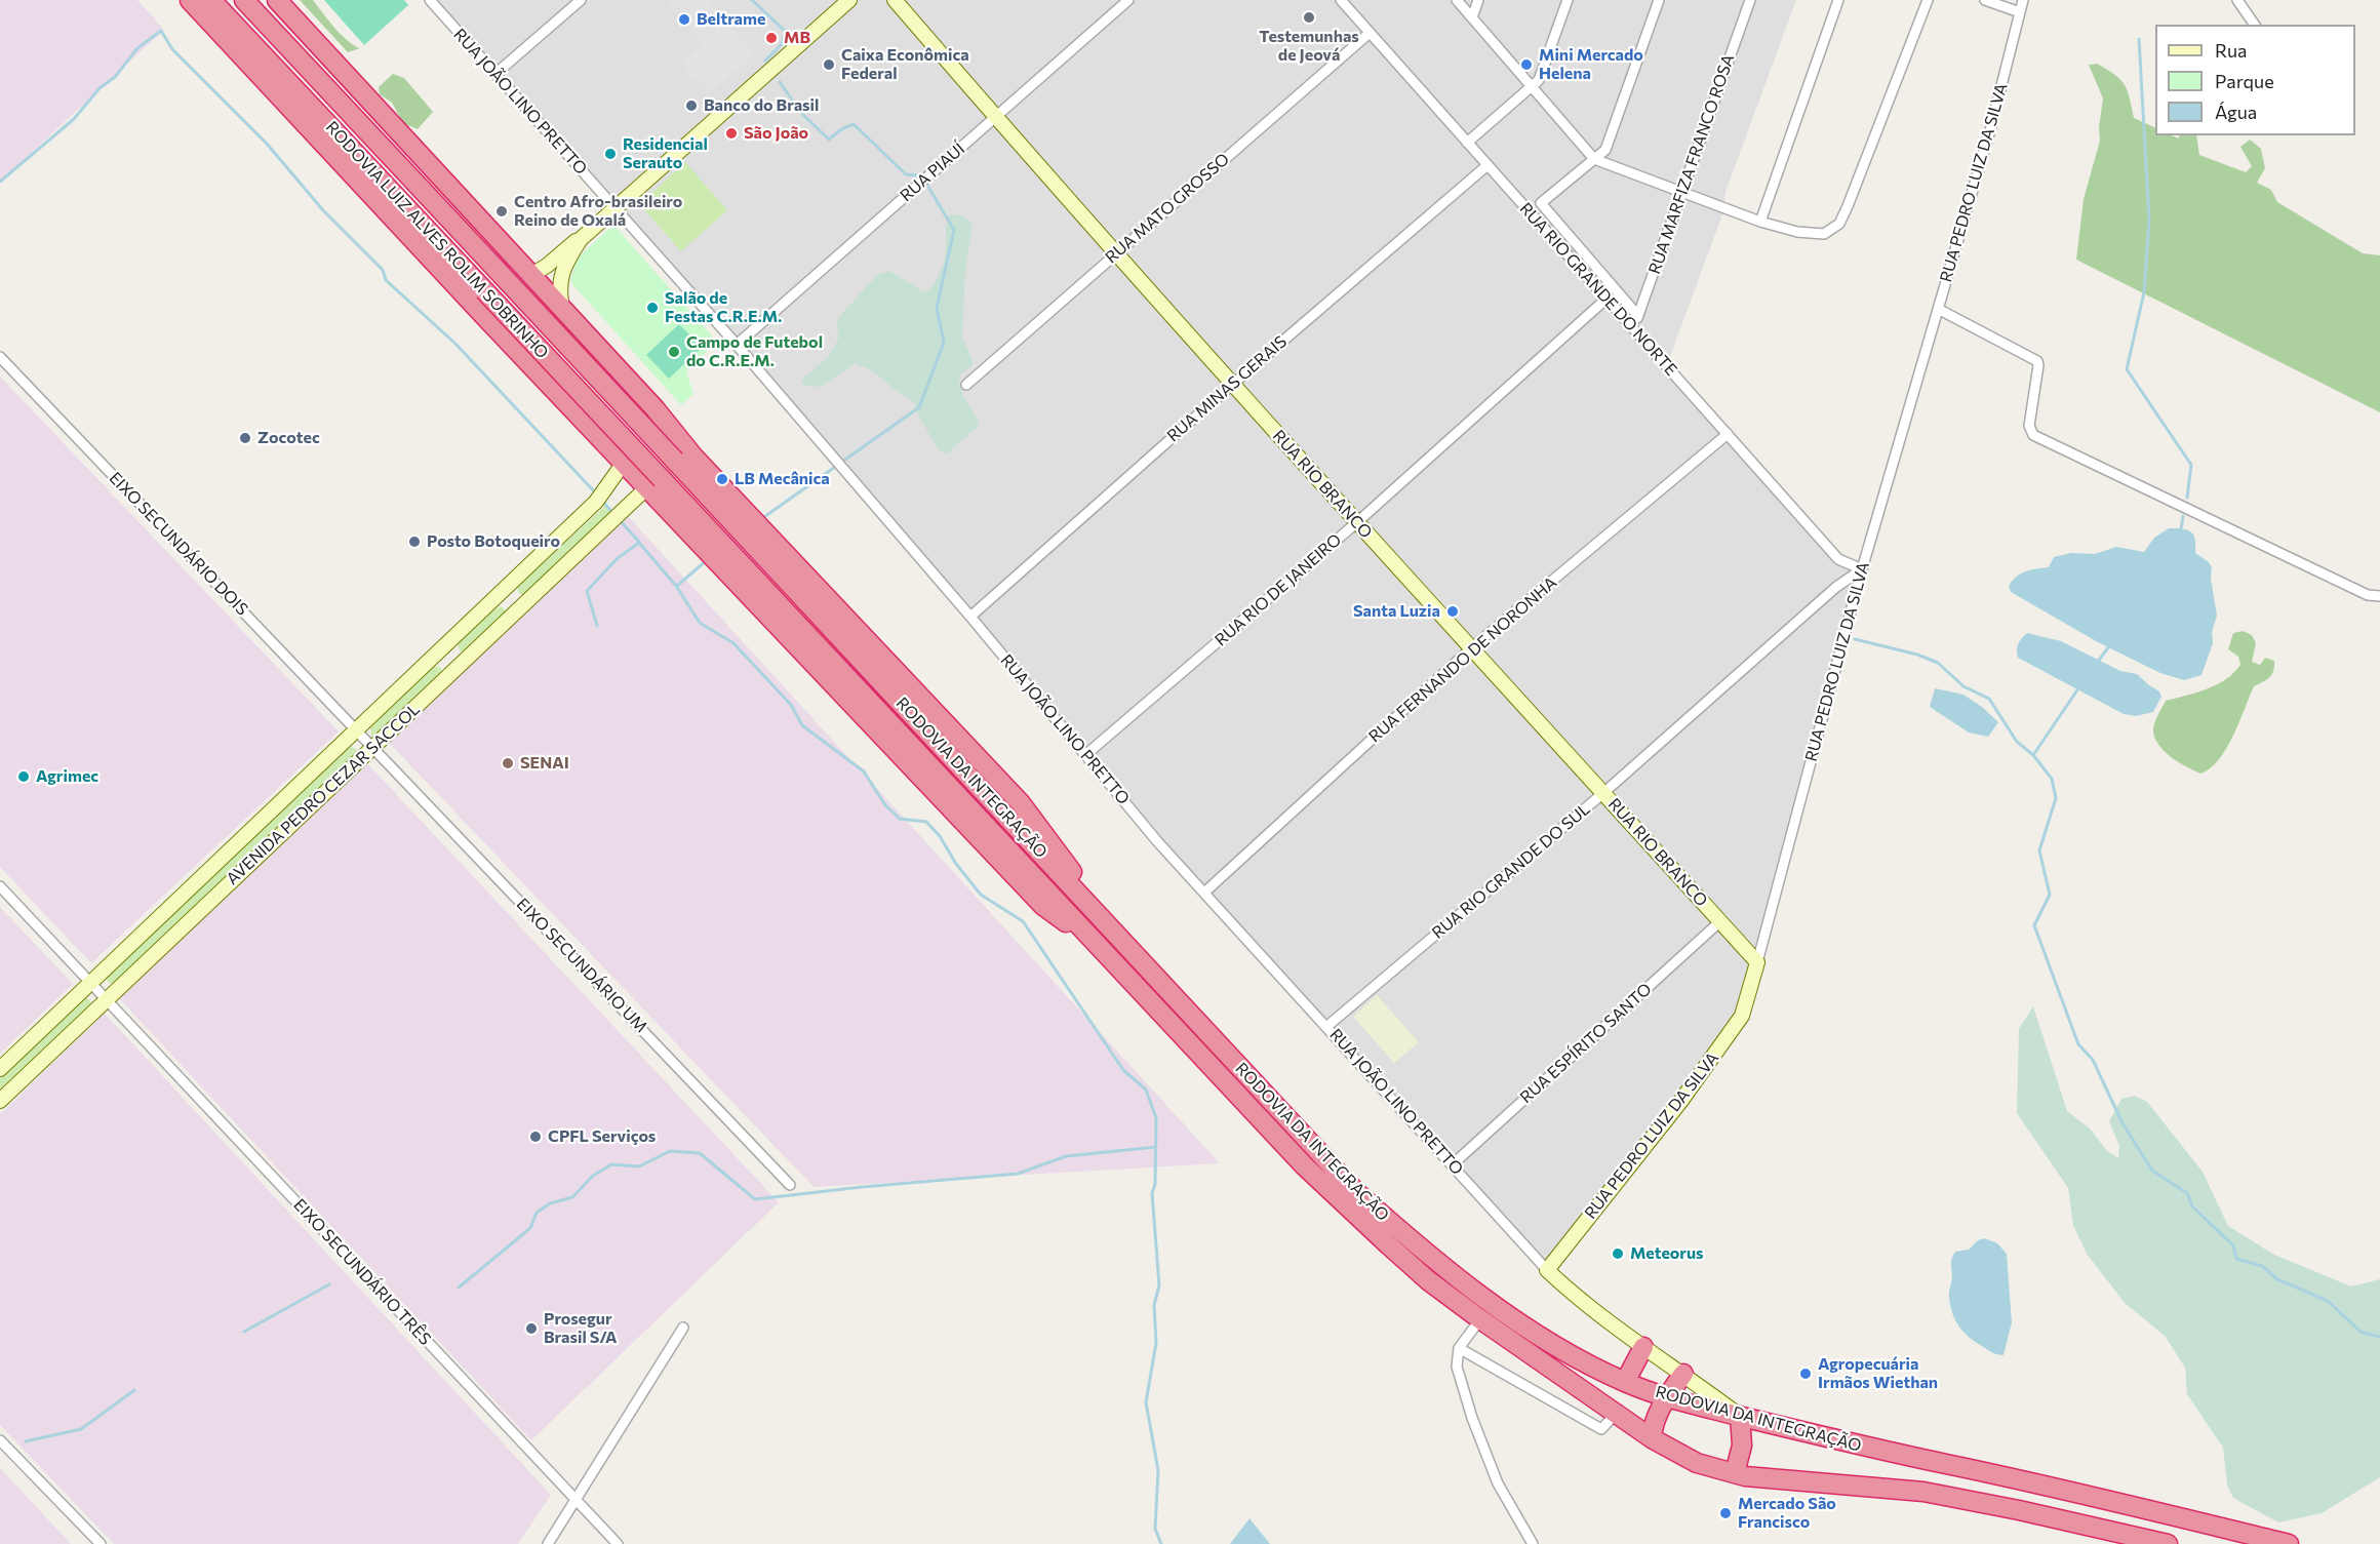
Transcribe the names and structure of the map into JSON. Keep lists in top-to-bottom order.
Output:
{
  "streets": {
    "highway": ["RODOVIA LUIZ ALVES ROLIM SOBRINHO", "RODOVIA DA INTEGRAÇÃO"],
    "street": [
      "RUA JOÃO LINO PRETTO",
      "RUA MARFIZA FRANCO ROSA",
      "RUA PIAUÍ",
      "RUA PEDRO LUIZ DA SILVA",
      "RUA MATO GROSSO",
      "RUA RIO GRANDE DO NORTE",
      "RUA MINAS GERAIS",
      "RUA RIO BRANCO",
      "EIXO SECUNDÁRIO DOIS",
      "RUA RIO DE JANEIRO",
      "RUA FERNANDO DE NORONHA",
      "AVENIDA PEDRO CEZAR SACCOL",
      "RUA RIO GRANDE DO SUL",
      "EIXO SECUNDÁRIO UM",
      "RUA ESPÍRITO SANTO",
      "EIXO SECUNDÁRIO TRÊS"
    ]
  },
  "crossings": [
    ["RUA JOÃO LINO PRETTO", "RUA PIAUÍ"],
    ["RUA JOÃO LINO PRETTO", "RUA PEDRO LUIZ DA SILVA"],
    ["RUA JOÃO LINO PRETTO", "RUA MINAS GERAIS"],
    ["RUA JOÃO LINO PRETTO", "RUA RIO DE JANEIRO"],
    ["RUA JOÃO LINO PRETTO", "RUA FERNANDO DE NORONHA"],
    ["RUA JOÃO LINO PRETTO", "RODOVIA DA INTEGRAÇÃO"],
    ["RUA JOÃO LINO PRETTO", "RUA RIO GRANDE DO SUL"],
    ["RUA JOÃO LINO PRETTO", "RUA ESPÍRITO SANTO"],
    ["RUA MARFIZA FRANCO ROSA", "RUA RIO GRANDE DO NORTE"],
    ["RUA PIAUÍ", "RUA RIO BRANCO"],
    ["RUA PEDRO LUIZ DA SILVA", "RUA RIO GRANDE DO NORTE"],
    ["RUA PEDRO LUIZ DA SILVA", "RUA RIO BRANCO"],
    ["RUA PEDRO LUIZ DA SILVA", "RUA RIO GRANDE DO SUL"],
    ["RUA MATO GROSSO", "RUA RIO GRANDE DO NORTE"],
    ["RUA MATO GROSSO", "RUA RIO BRANCO"],
    ["RODOVIA LUIZ ALVES ROLIM SOBRINHO", "RODOVIA DA INTEGRAÇÃO"],
    ["RODOVIA LUIZ ALVES ROLIM SOBRINHO", "AVENIDA PEDRO CEZAR SACCOL"],
    ["RUA RIO GRANDE DO NORTE", "RUA MINAS GERAIS"],
    ["RUA RIO GRANDE DO NORTE", "RUA RIO DE JANEIRO"],
    ["RUA RIO GRANDE DO NORTE", "RUA FERNANDO DE NORONHA"],
    ["RUA RIO GRANDE DO NORTE", "RUA RIO GRANDE DO SUL"],
    ["RUA MINAS GERAIS", "RUA RIO BRANCO"],
    ["RUA RIO BRANCO", "RUA RIO DE JANEIRO"],
    ["RUA RIO BRANCO", "RUA FERNANDO DE NORONHA"],
    ["RUA RIO BRANCO", "RUA RIO GRANDE DO SUL"],
    ["RUA RIO BRANCO", "RUA ESPÍRITO SANTO"],
    ["EIXO SECUNDÁRIO DOIS", "AVENIDA PEDRO CEZAR SACCOL"],
    ["EIXO SECUNDÁRIO DOIS", "EIXO SECUNDÁRIO UM"],
    ["RODOVIA DA INTEGRAÇÃO", "AVENIDA PEDRO CEZAR SACCOL"],
    ["AVENIDA PEDRO CEZAR SACCOL", "EIXO SECUNDÁRIO UM"],
    ["AVENIDA PEDRO CEZAR SACCOL", "EIXO SECUNDÁRIO TRÊS"]
  ],
  "places": [
    "Testemunhas de Jeová",
    "Beltrame",
    "MB",
    "Caixa Econômica Federal",
    "Mini Mercado Helena",
    "Banco do Brasil",
    "São João",
    "Residencial Serauto",
    "Centro Afro-brasileiro Reino de Oxalá",
    "Salão de Festas C.R.E.M.",
    "Campo de Futebol do C.R.E.M.",
    "Zocotec",
    "LB Mecânica",
    "Posto Botoqueiro",
    "Santa Luzia",
    "SENAI",
    "Agrimec",
    "CPFL Serviços",
    "Meteorus",
    "Prosegur Brasil S/A",
    "Agropecuária Irmãos Wiethan",
    "Mercado São Francisco"
  ],
  "legend": ["Rua", "Parque", "Água"]
}
